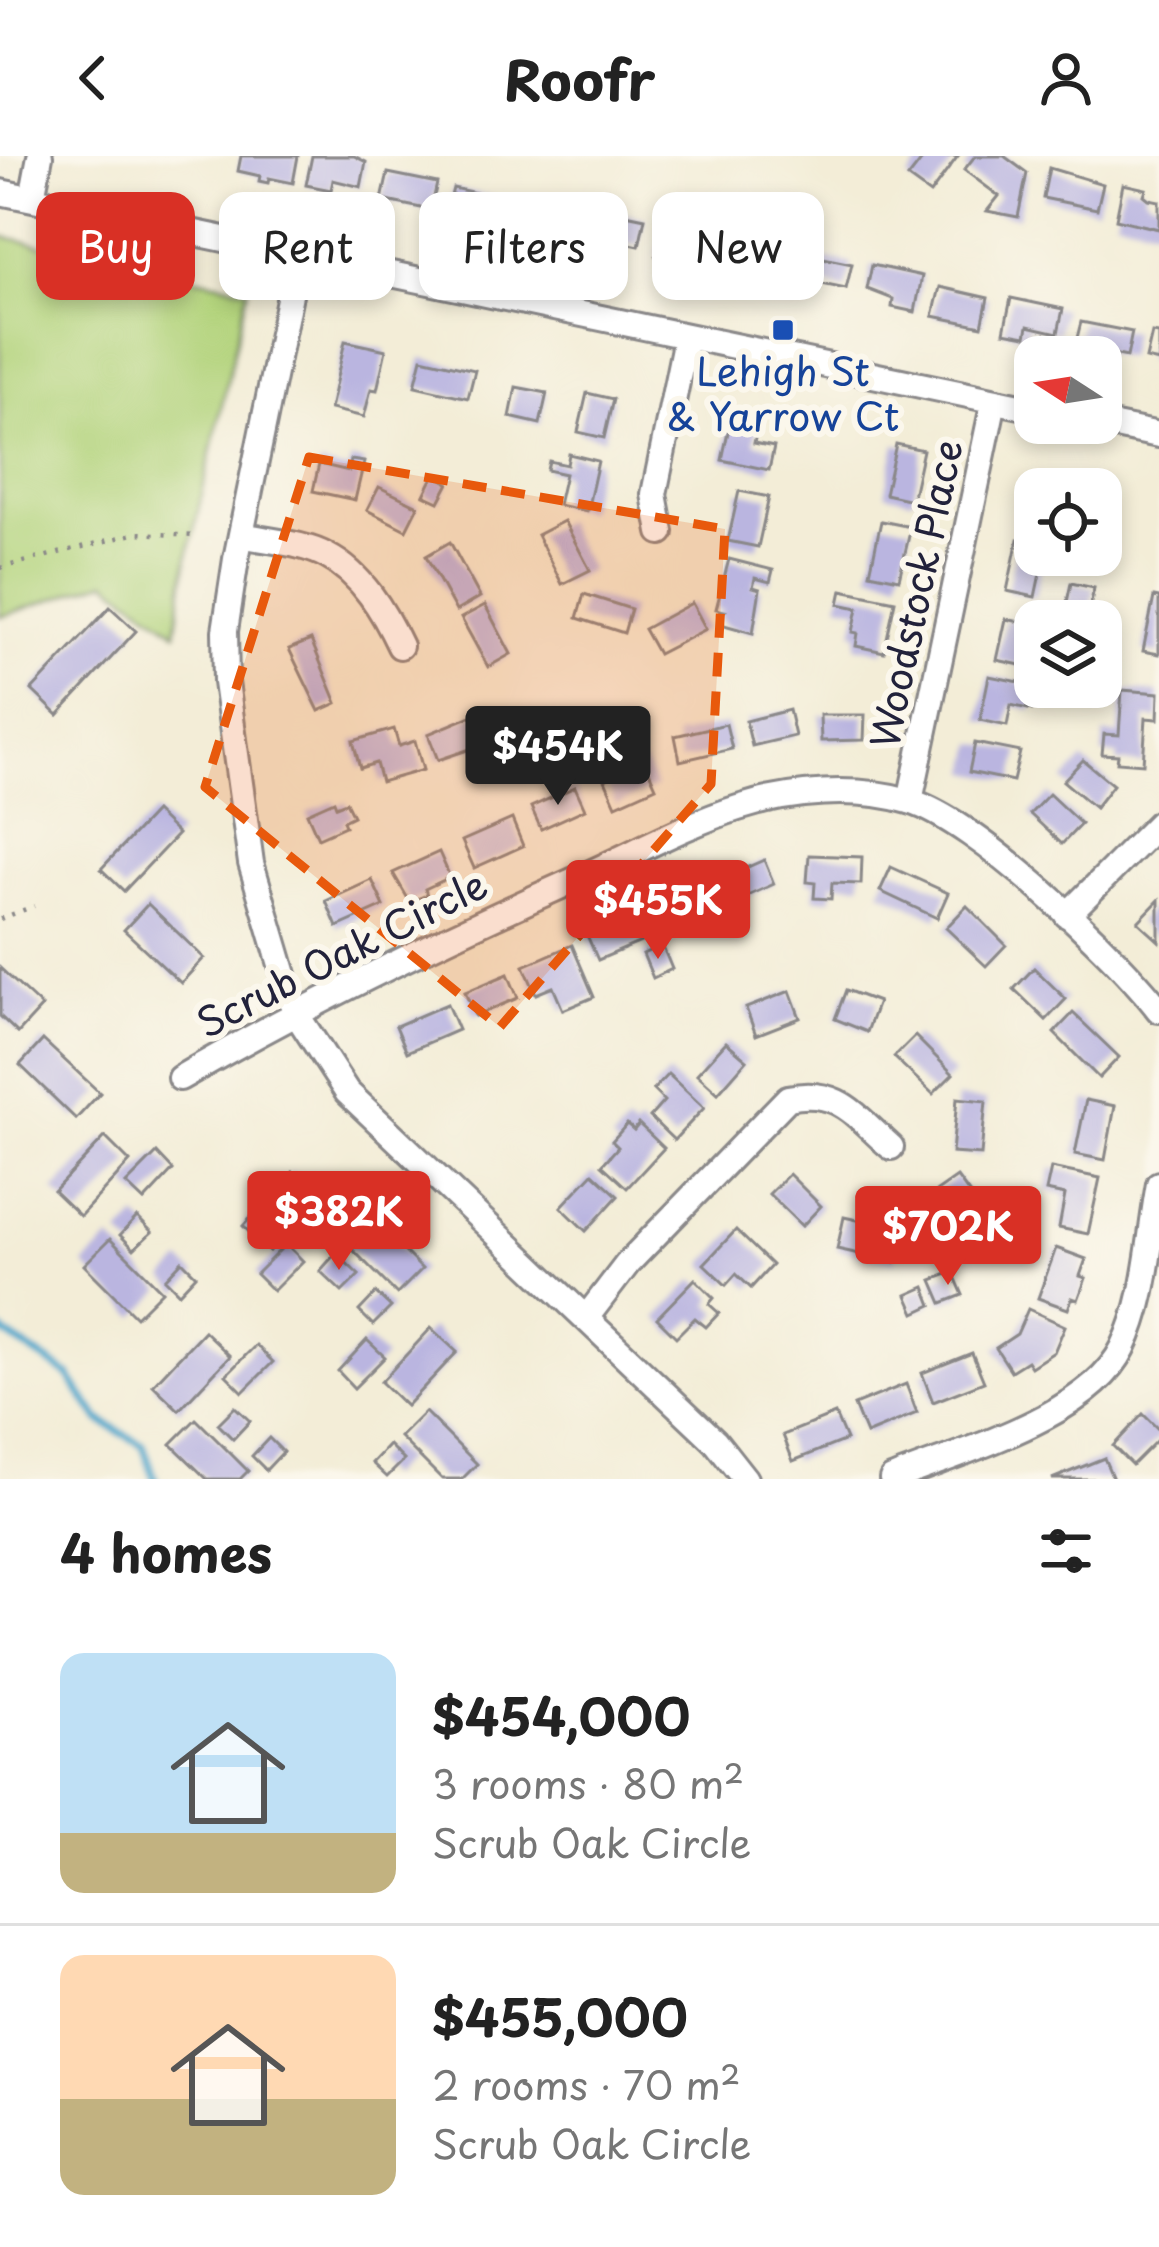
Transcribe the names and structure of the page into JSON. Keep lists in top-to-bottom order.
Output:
{
  "streets": {
    "street": ["Woodstock Place", "Scrub Oak Circle"]
  },
  "crossings": [
    ["Woodstock Place", "Scrub Oak Circle"]
  ],
  "places": {
    "transit": ["Lehigh St & Yarrow Ct"]
  },
  "north": "left",
  "page": {
    "header": "Roofr",
    "chip": [
      "Buy",
      "Rent",
      "Filters",
      "New"
    ],
    "price": [
      "$454K",
      "$455K",
      "$382K",
      "$702K"
    ],
    "heading": "4 homes",
    "list": [
      {
        "name": "$454,000",
        "note": "3 rooms · 80 m² · Scrub Oak Circle"
      },
      {
        "name": "$455,000",
        "note": "2 rooms · 70 m² · Scrub Oak Circle"
      }
    ]
  }
}
